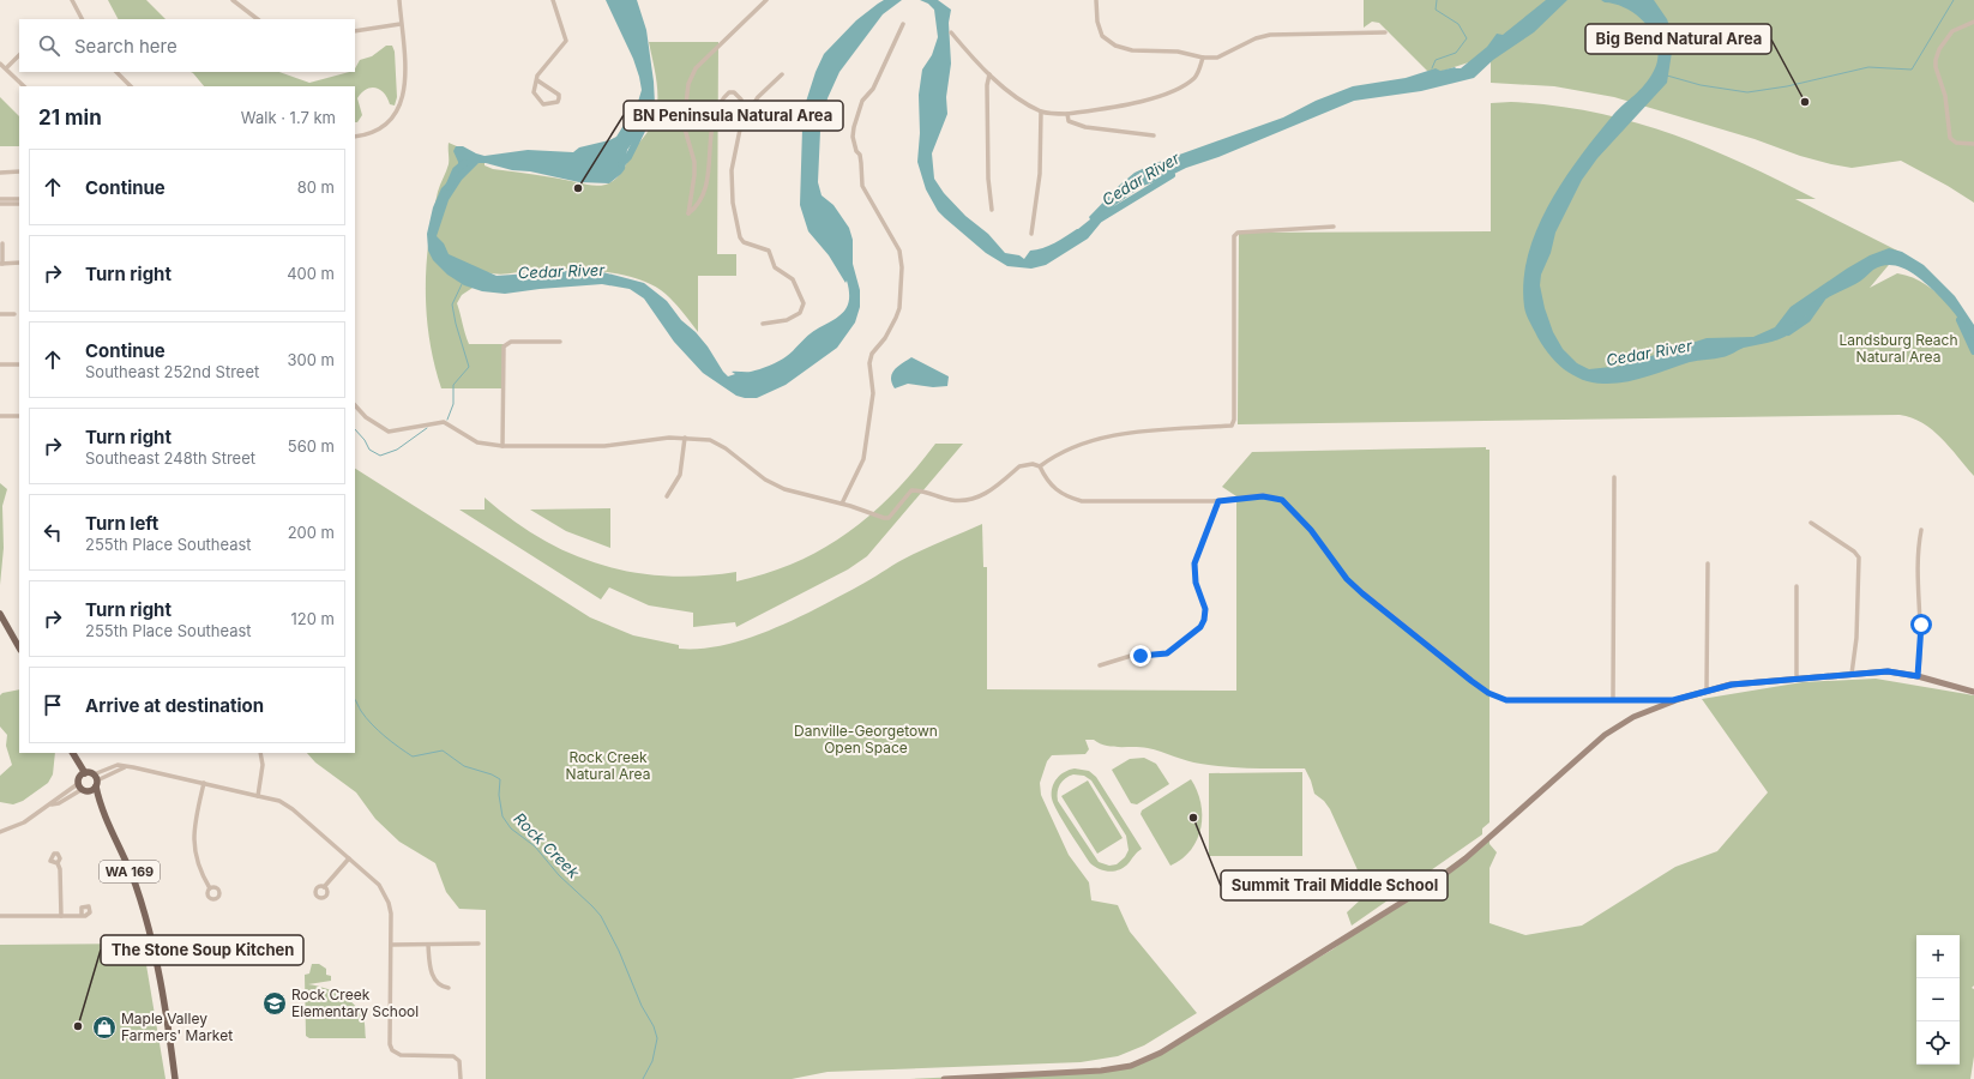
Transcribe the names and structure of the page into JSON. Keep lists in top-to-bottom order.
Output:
{
  "streets": {
    "main road": ["WA 169"]
  },
  "water": ["Cedar River", "Rock Creek"],
  "parks": ["Landsburg Reach Natural Area", "Danville-Georgetown Open Space", "Rock Creek Natural Area"],
  "places": {
    "other": [
      "Big Bend Natural Area",
      "BN Peninsula Natural Area",
      "Summit Trail Middle School",
      "The Stone Soup Kitchen"
    ],
    "school or university": ["Rock Creek Elementary School"],
    "shop": ["Maple Valley Farmers' Market"]
  },
  "page": {
    "search": "Search here",
    "heading": ["21 min", "Walk · 1.7 km"],
    "list": [
      ["Continue", "80 m"],
      ["Turn right", "400 m"],
      ["Continue", "Southeast 252nd Street", "300 m"],
      ["Turn right", "Southeast 248th Street", "560 m"],
      ["Turn left", "255th Place Southeast", "200 m"],
      ["Turn right", "255th Place Southeast", "120 m"],
      "Arrive at destination"
    ],
    "map_buttons": ["+", "−"]
  }
}
